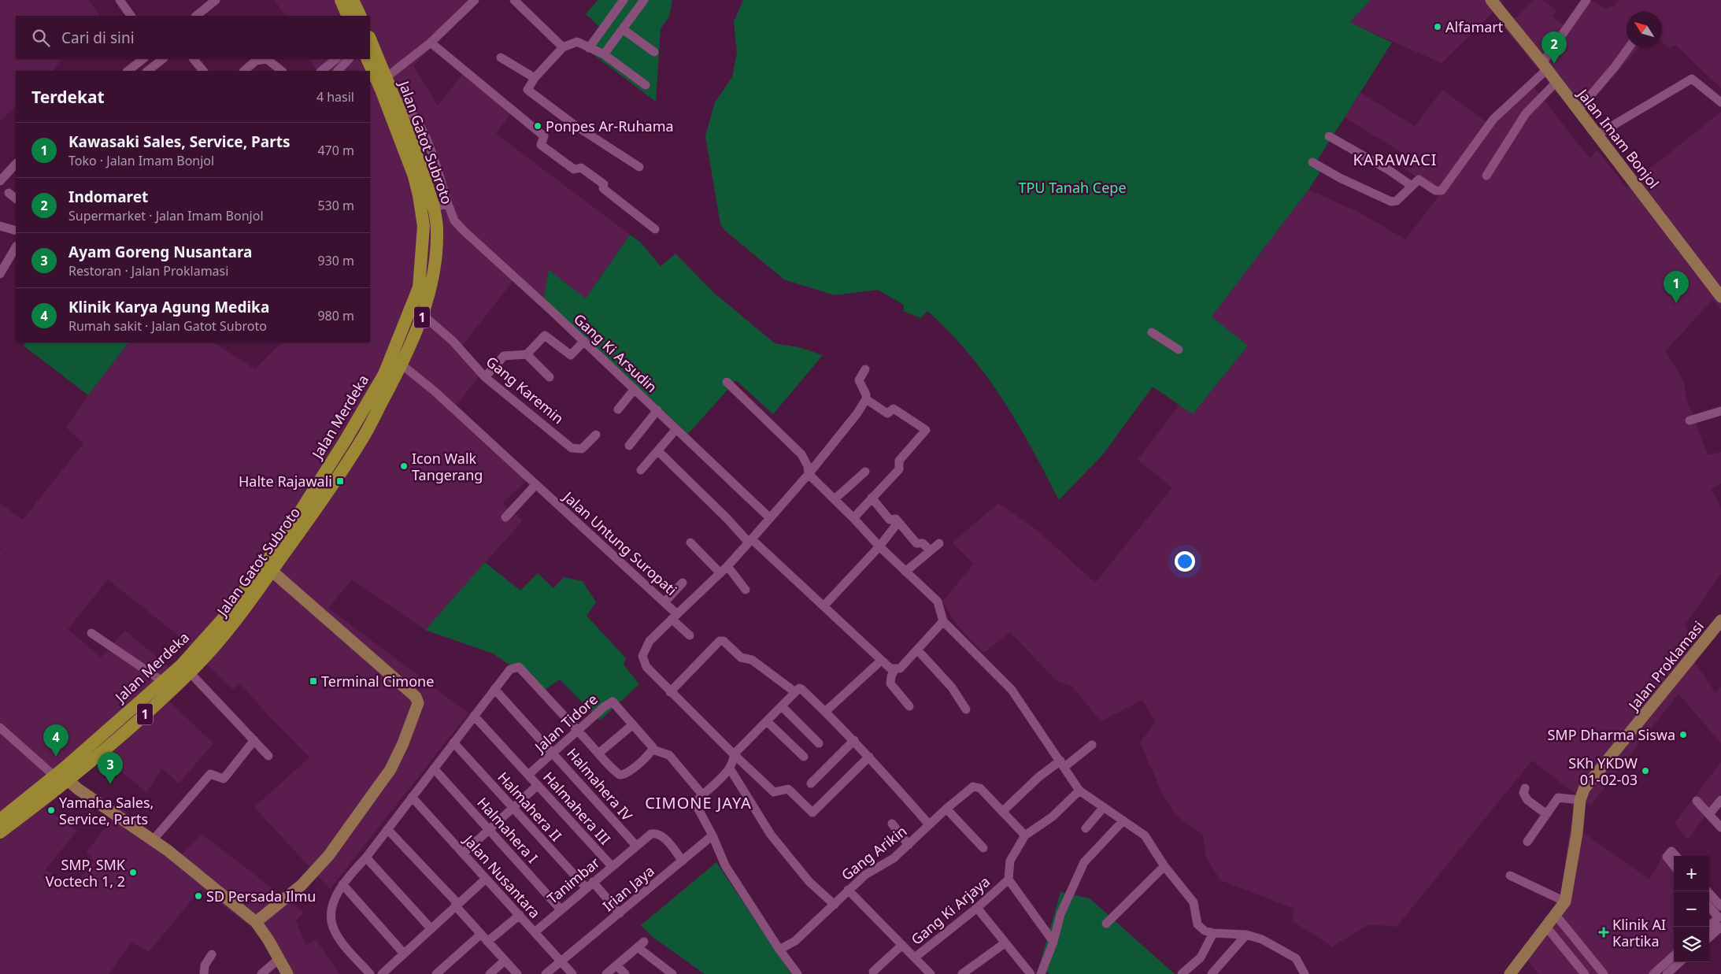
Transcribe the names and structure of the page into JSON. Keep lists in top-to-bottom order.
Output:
{
  "streets": {
    "highway": ["Jalan Gatot Subroto", "1", "Jalan Merdeka"],
    "main road": ["Jalan Imam Bonjol", "Jalan Proklamasi"],
    "street": [
      "Gang Ki Arsudin",
      "Gang Karemin",
      "Jalan Untung Suropati",
      "Jalan Tidore",
      "Halmahera IV",
      "Halmahera II",
      "Halmahera III",
      "Halmahera I",
      "Gang Arikin",
      "Jalan Nusantara",
      "Tanimbar",
      "Irian Jaya",
      "Gang Ki Arjaya"
    ]
  },
  "crossings": [
    ["Jalan Gatot Subroto", "Gang Ki Arsudin"],
    ["Jalan Gatot Subroto", "Gang Karemin"],
    ["Jalan Gatot Subroto", "Jalan Merdeka"],
    ["Jalan Gatot Subroto", "Jalan Untung Suropati"],
    ["Jalan Tidore", "Halmahera IV"],
    ["Jalan Tidore", "Halmahera III"],
    ["Halmahera IV", "Tanimbar"],
    ["Halmahera II", "Tanimbar"],
    ["Halmahera II", "Irian Jaya"],
    ["Halmahera III", "Tanimbar"],
    ["Halmahera I", "Tanimbar"],
    ["Jalan Nusantara", "Tanimbar"],
    ["Jalan Nusantara", "Irian Jaya"],
    ["Tanimbar", "Irian Jaya"]
  ],
  "districts": ["KARAWACI", "CIMONE JAYA"],
  "parks": ["TPU Tanah Cepe"],
  "places": {
    "other": [
      "Alfamart",
      "Ponpes Ar-Ruhama",
      "Icon Walk Tangerang",
      "SMP Dharma Siswa",
      "SKh YKDW 01-02-03",
      "Yamaha Sales, Service, Parts",
      "SMP, SMK Voctech 1, 2",
      "SD Persada Ilmu"
    ],
    "transit": ["Halte Rajawali", "Terminal Cimone"],
    "health": ["Klinik AI Kartika"]
  },
  "north": "top left",
  "page": {
    "search": "Cari di sini",
    "pins": [
      "2",
      "1",
      "4",
      "3"
    ],
    "heading": ["Terdekat", "4 hasil"],
    "list": [
      {
        "mark": "1",
        "name": "Kawasaki Sales, Service, Parts",
        "note": "Toko · Jalan Imam Bonjol",
        "value": "470 m"
      },
      {
        "mark": "2",
        "name": "Indomaret",
        "note": "Supermarket · Jalan Imam Bonjol",
        "value": "530 m"
      },
      {
        "mark": "3",
        "name": "Ayam Goreng Nusantara",
        "note": "Restoran · Jalan Proklamasi",
        "value": "930 m"
      },
      {
        "mark": "4",
        "name": "Klinik Karya Agung Medika",
        "note": "Rumah sakit · Jalan Gatot Subroto",
        "value": "980 m"
      }
    ],
    "map_buttons": ["+", "−"]
  }
}
